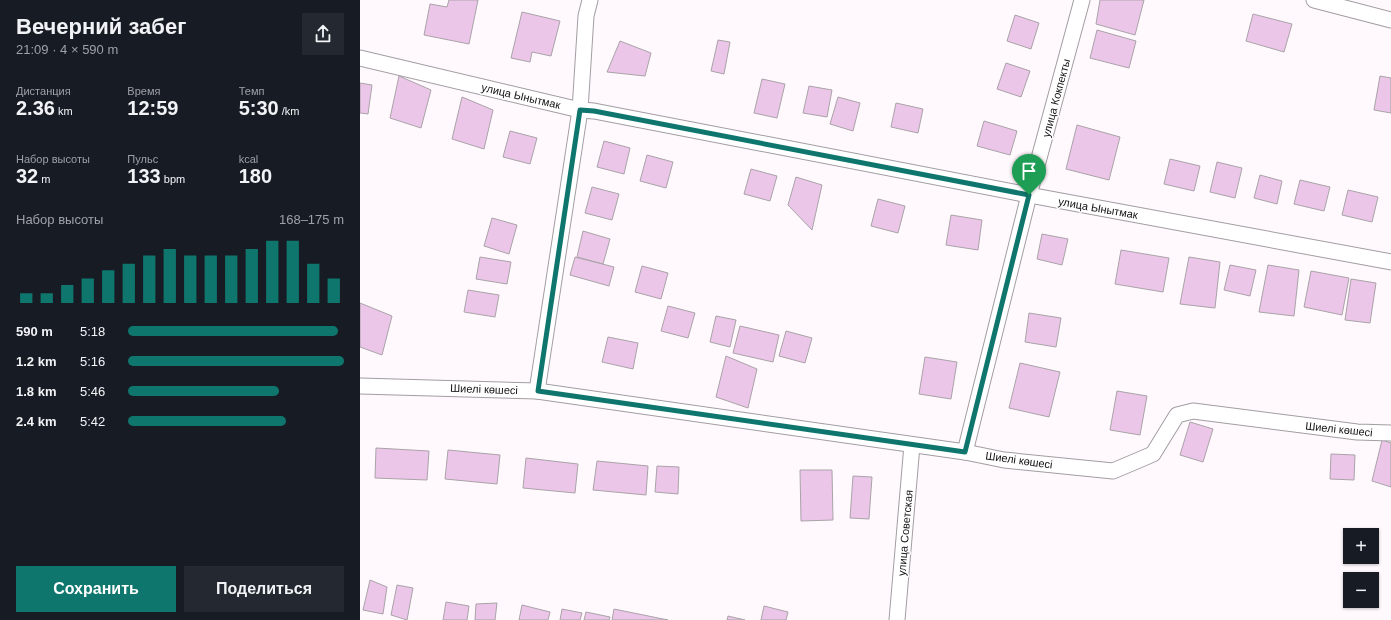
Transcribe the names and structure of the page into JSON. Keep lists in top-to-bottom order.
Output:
{
  "streets": {
    "street": [
      "улица Ынытмак",
      "улица Кокпекты",
      "Шиелі көшесі",
      "улица Советская"
    ]
  },
  "crossings": [
    ["улица Ынытмак", "улица Кокпекты"],
    ["улица Кокпекты", "Шиелі көшесі"],
    ["Шиелі көшесі", "улица Советская"]
  ],
  "page": {
    "heading": ["Вечерний забег", "21:09 · 4 × 590 m"],
    "stats": [
      ["Дистанция", "2.36 km"],
      ["Время", "12:59"],
      ["Темп", "5:30 /km"],
      ["Набор высоты", "32 m"],
      ["Пульс", "133 bpm"],
      ["kcal", "180"]
    ],
    "chart": ["Набор высоты", "168–175 m"],
    "list": [
      {
        "name": "590 m",
        "note": "5:18"
      },
      {
        "name": "1.2 km",
        "note": "5:16"
      },
      {
        "name": "1.8 km",
        "note": "5:46"
      },
      {
        "name": "2.4 km",
        "note": "5:42"
      }
    ],
    "map_buttons": ["+", "−"],
    "buttons": ["Сохранить", "Поделиться"]
  }
}
